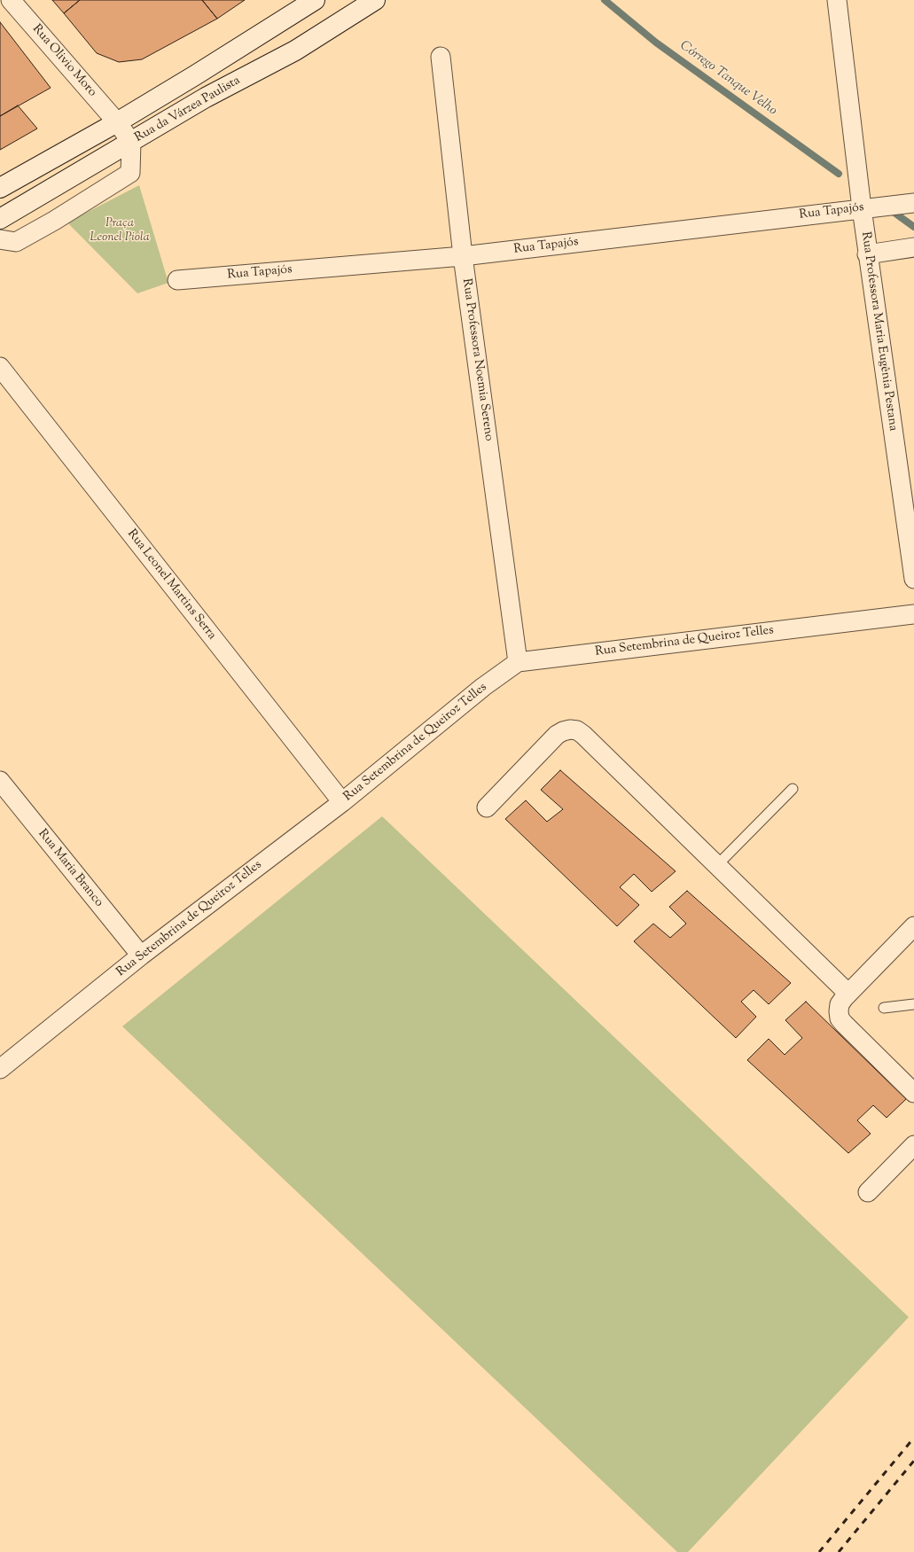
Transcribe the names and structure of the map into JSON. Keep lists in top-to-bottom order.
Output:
{
  "streets": {
    "main road": ["Rua da Várzea Paulista"],
    "street": [
      "Rua Olivio Moro",
      "Rua Tapajós",
      "Rua Professora Maria Eugênia Pestana",
      "Rua Professora Noemia Sereno",
      "Rua Leonel Martins Serra",
      "Rua Setembrina de Queiroz Telles",
      "Rua Maria Branco"
    ]
  },
  "crossings": [
    ["Rua Olivio Moro", "Rua da Várzea Paulista"],
    ["Rua Tapajós", "Rua Professora Maria Eugênia Pestana"],
    ["Rua Tapajós", "Rua Professora Noemia Sereno"],
    ["Rua Professora Noemia Sereno", "Rua Setembrina de Queiroz Telles"],
    ["Rua Leonel Martins Serra", "Rua Setembrina de Queiroz Telles"],
    ["Rua Setembrina de Queiroz Telles", "Rua Maria Branco"]
  ],
  "water": ["Córrego Tanque Velho"],
  "parks": ["Praça Leonel Piola"]
}
